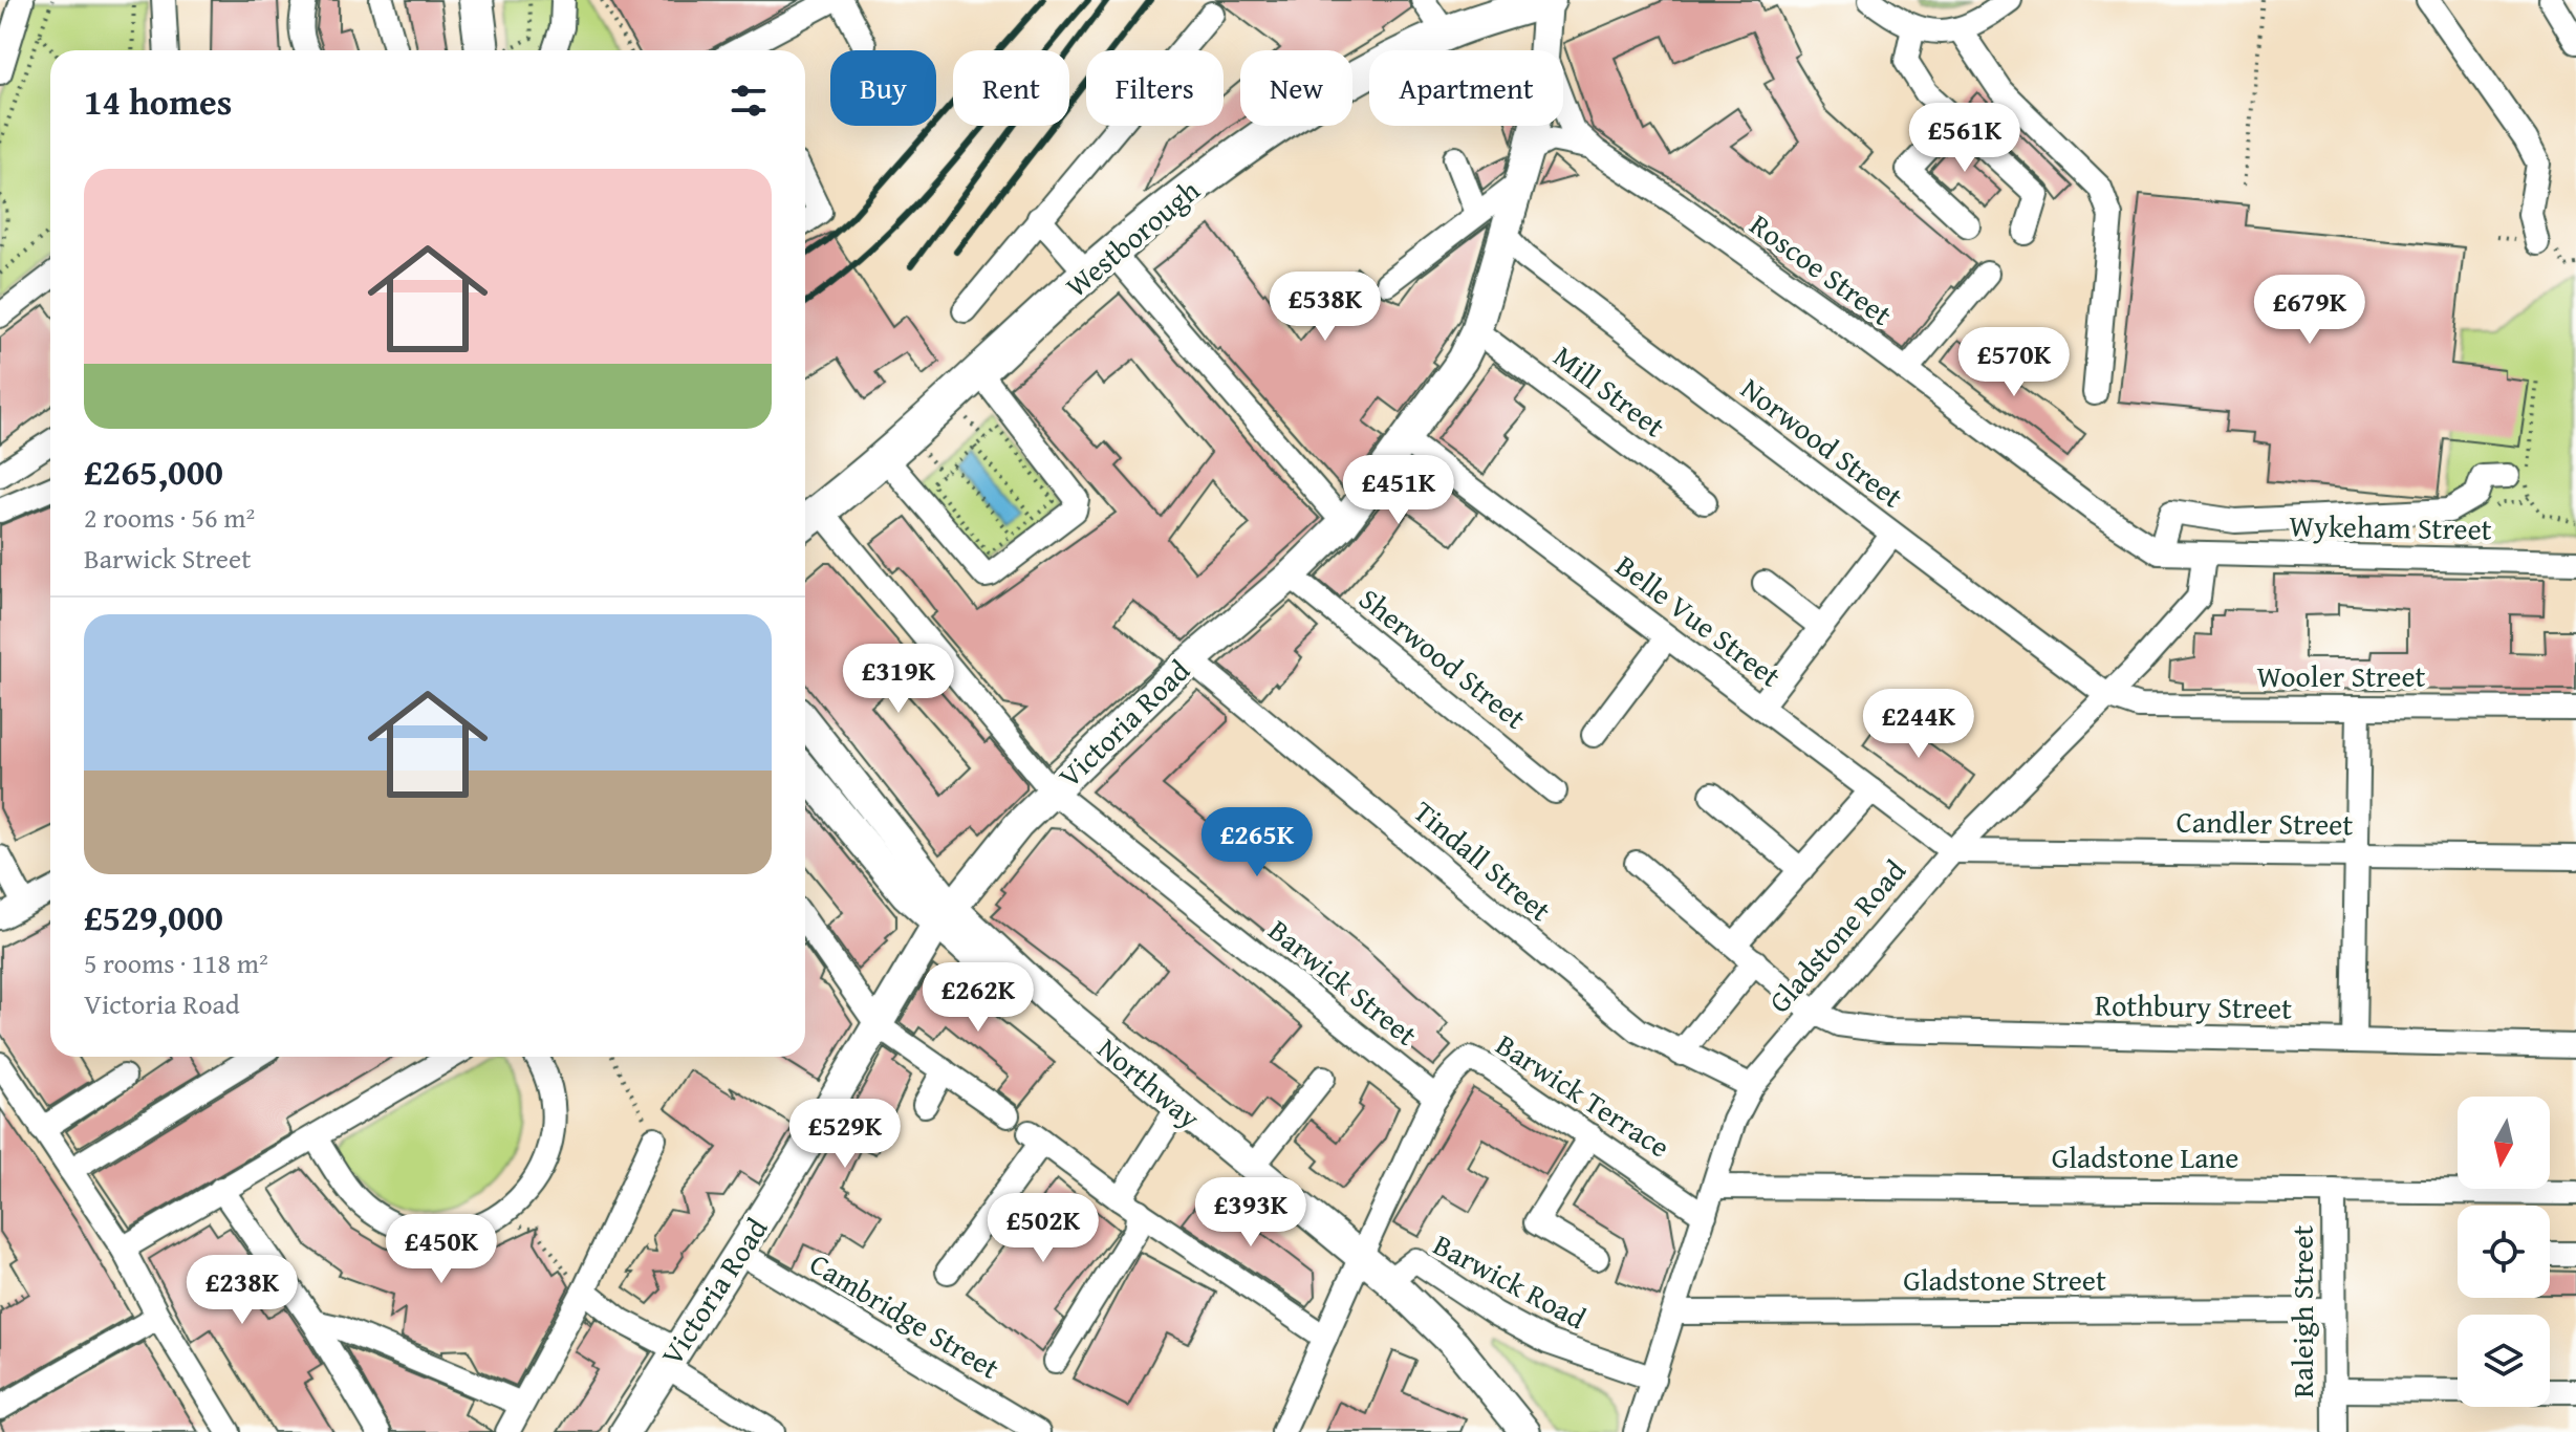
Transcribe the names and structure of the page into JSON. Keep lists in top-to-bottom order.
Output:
{
  "streets": {
    "highway": ["Westborough"],
    "main road": ["Victoria Road", "Northway"],
    "street": [
      "Roscoe Street",
      "Mill Street",
      "Norwood Street",
      "Wykeham Street",
      "Belle Vue Street",
      "Sherwood Street",
      "Wooler Street",
      "Candler Street",
      "Tindall Street",
      "Gladstone Road",
      "Barwick Street",
      "Rothbury Street",
      "Barwick Terrace",
      "Gladstone Lane",
      "Gladstone Street",
      "Barwick Road",
      "Raleigh Street",
      "Cambridge Street"
    ]
  },
  "crossings": [
    ["Westborough", "Victoria Road"],
    ["Westborough", "Barwick Street"],
    ["Roscoe Street", "Wykeham Street"],
    ["Roscoe Street", "Gladstone Road"],
    ["Mill Street", "Victoria Road"],
    ["Norwood Street", "Wooler Street"],
    ["Norwood Street", "Victoria Road"],
    ["Norwood Street", "Gladstone Road"],
    ["Wykeham Street", "Gladstone Road"],
    ["Belle Vue Street", "Victoria Road"],
    ["Belle Vue Street", "Candler Street"],
    ["Belle Vue Street", "Gladstone Road"],
    ["Sherwood Street", "Victoria Road"],
    ["Wooler Street", "Gladstone Road"],
    ["Victoria Road", "Tindall Street"],
    ["Victoria Road", "Barwick Street"],
    ["Victoria Road", "Northway"],
    ["Victoria Road", "Cambridge Street"],
    ["Candler Street", "Gladstone Road"],
    ["Tindall Street", "Gladstone Road"],
    ["Gladstone Road", "Rothbury Street"],
    ["Gladstone Road", "Barwick Terrace"],
    ["Gladstone Road", "Gladstone Lane"],
    ["Gladstone Road", "Gladstone Street"],
    ["Gladstone Road", "Barwick Road"],
    ["Barwick Street", "Barwick Terrace"],
    ["Northway", "Barwick Road"],
    ["Gladstone Lane", "Raleigh Street"],
    ["Gladstone Street", "Raleigh Street"]
  ],
  "north": "bottom",
  "page": {
    "chip": [
      "Buy",
      "Rent",
      "Filters",
      "New",
      "Apartment"
    ],
    "heading": "14 homes",
    "price": [
      "£561K",
      "£538K",
      "£679K",
      "£570K",
      "£451K",
      "£319K",
      "£244K",
      "£265K",
      "£262K",
      "£529K",
      "£393K",
      "£502K",
      "£450K",
      "£238K"
    ],
    "list": [
      {
        "name": "£265,000",
        "note": "2 rooms · 56 m² · Barwick Street"
      },
      {
        "name": "£529,000",
        "note": "5 rooms · 118 m² · Victoria Road"
      }
    ]
  }
}
